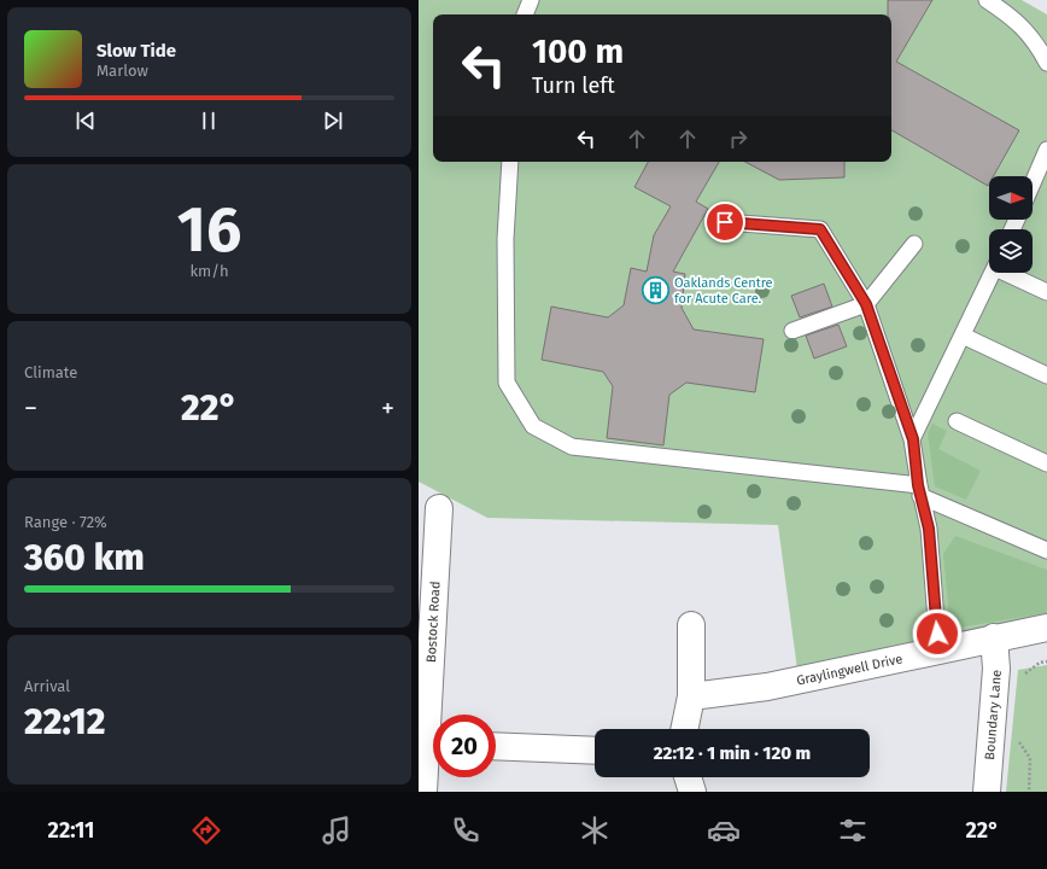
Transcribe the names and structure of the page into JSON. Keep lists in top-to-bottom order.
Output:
{
  "streets": {
    "street": ["Bostock Road", "Graylingwell Drive", "Boundary Lane"]
  },
  "crossings": [
    ["Graylingwell Drive", "Boundary Lane"]
  ],
  "places": {
    "building": ["Oaklands Centre for Acute Care."]
  },
  "north": "right",
  "page": {
    "turn": ["100 m", "Turn left"],
    "song": ["Slow Tide", "Marlow"],
    "tile": [
      ["16", "km/h"],
      "Climate",
      ["Range · 72%", "360 km"],
      ["Arrival", "22:12"]
    ],
    "heat": ["−", "22°", "+"],
    "limit": "20",
    "trip": "22:12 · 1 min · 120 m",
    "tabs": ["22:11", "22°"]
  }
}
